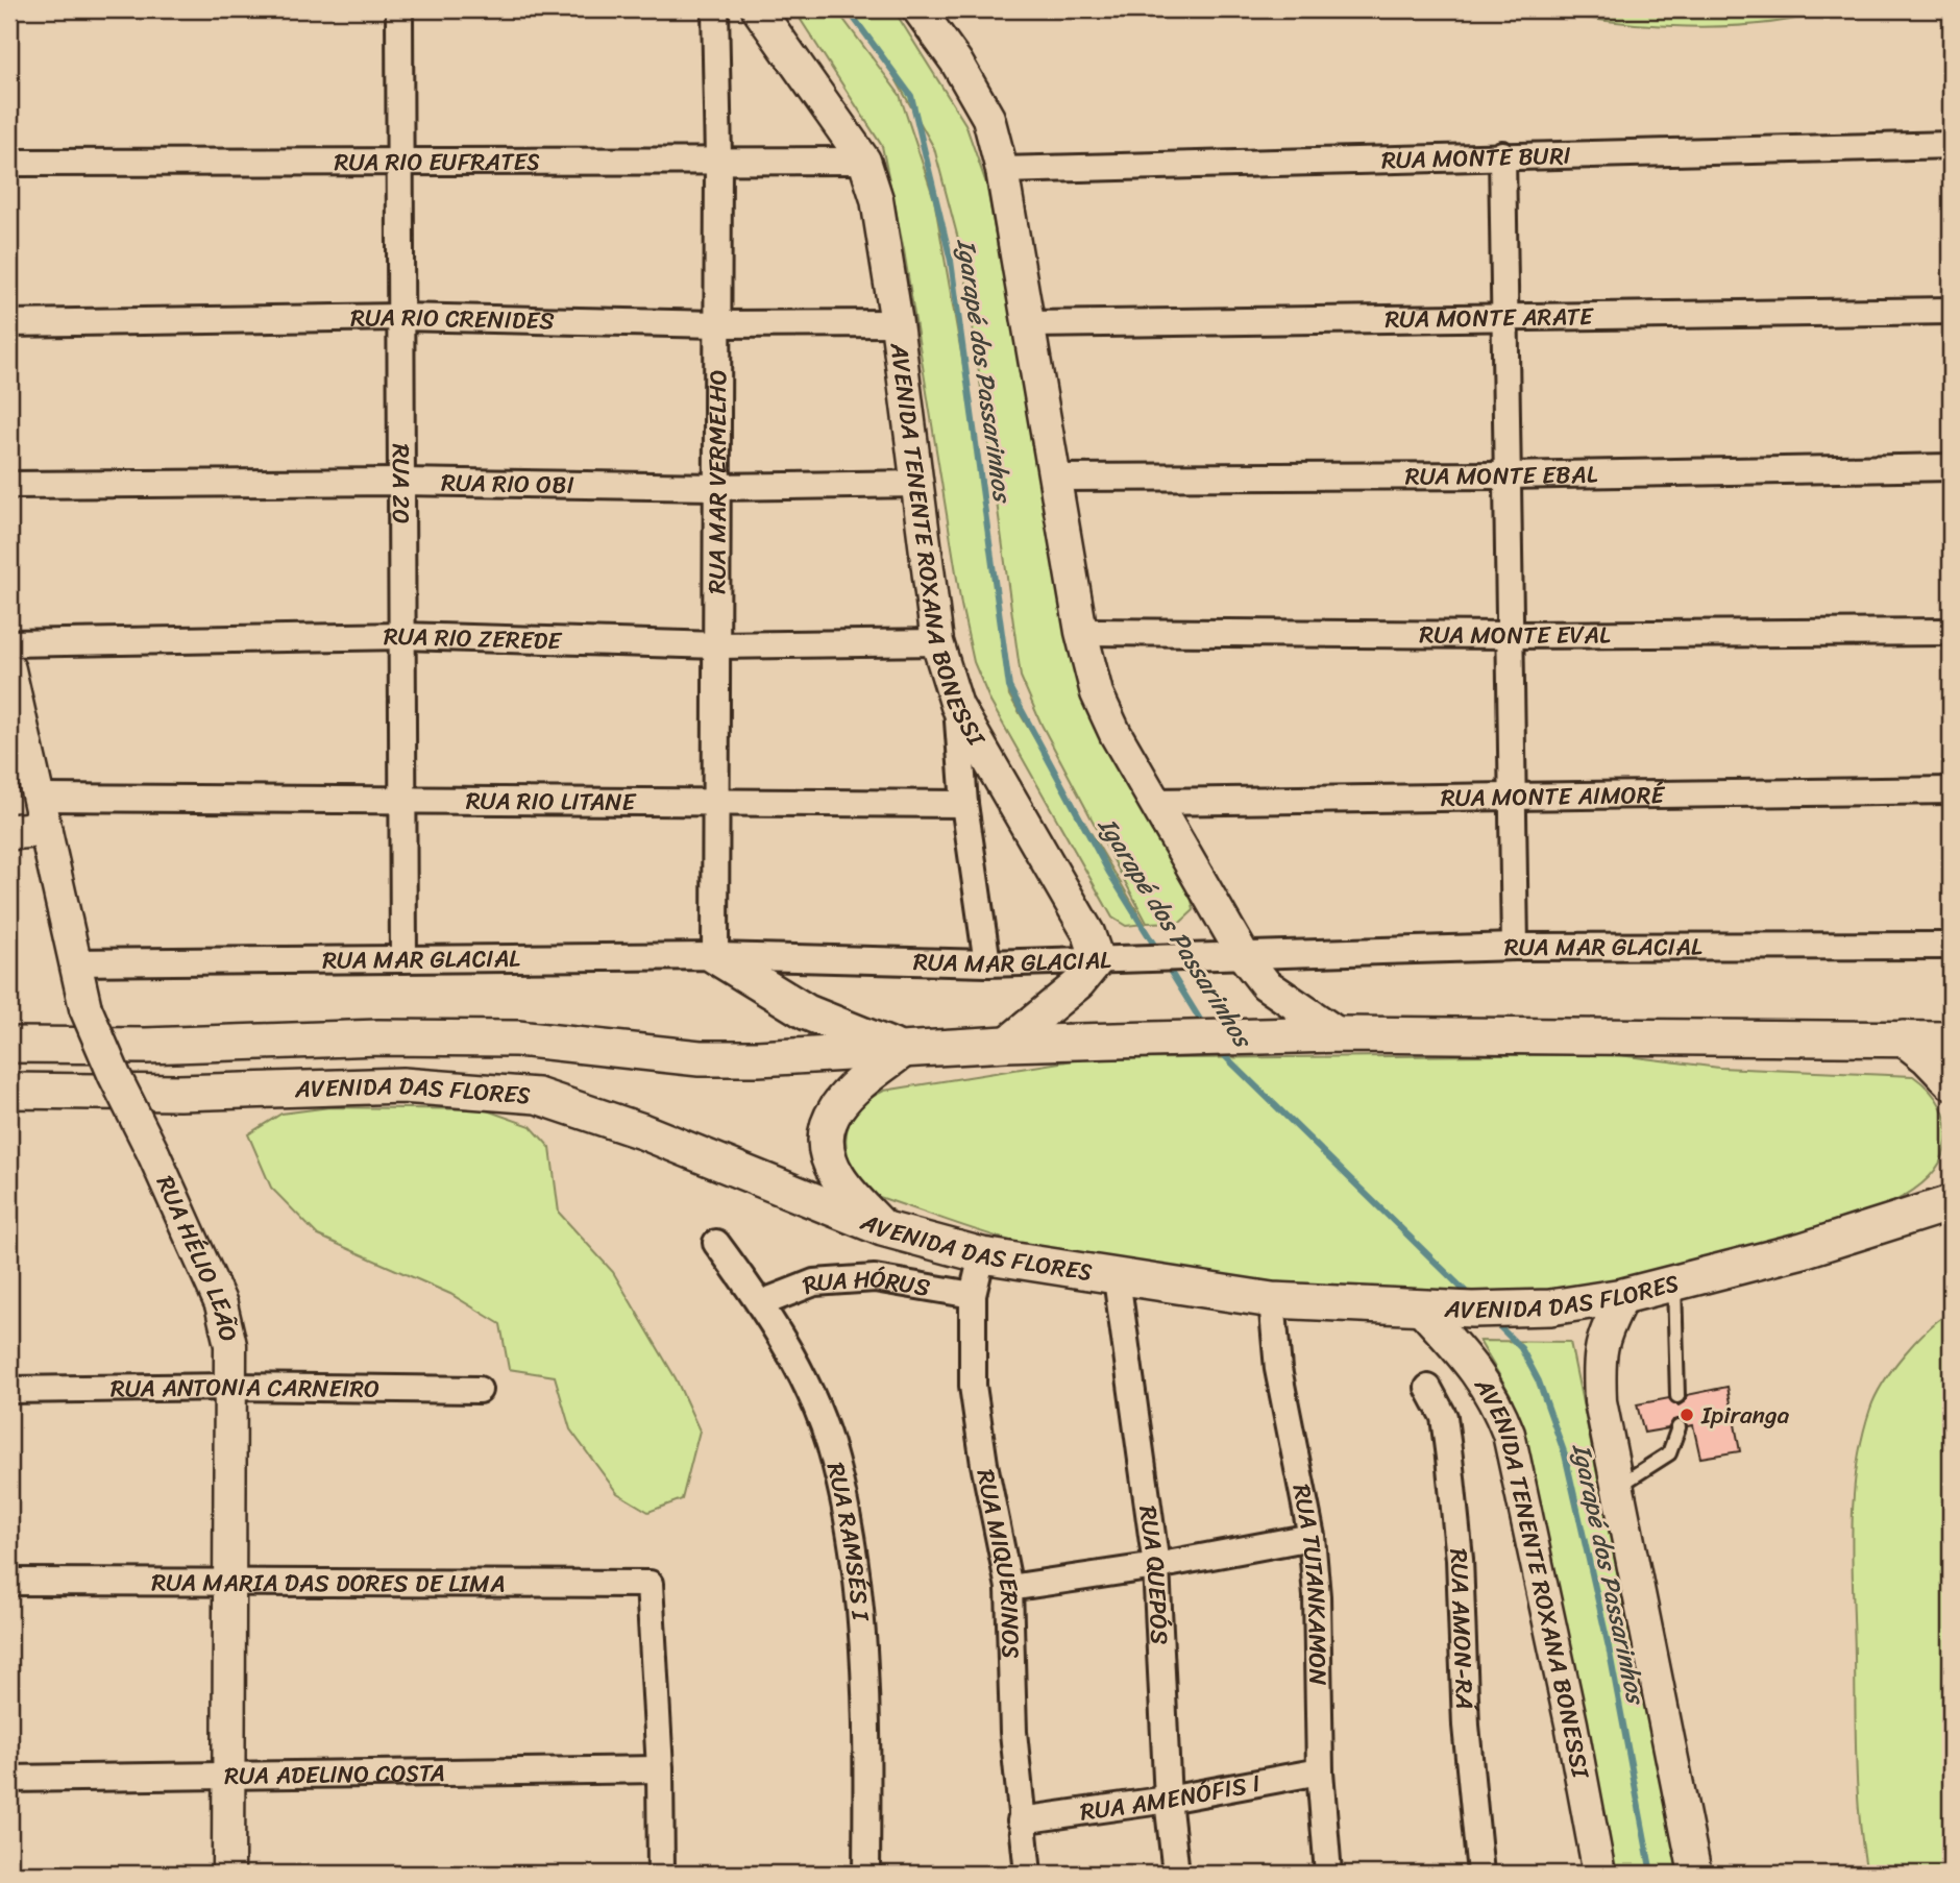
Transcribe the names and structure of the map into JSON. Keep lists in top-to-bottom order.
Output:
{
  "streets": {
    "main road": ["AVENIDA DAS FLORES"],
    "street": [
      "RUA MONTE BURI",
      "RUA RIO EUFRATES",
      "RUA MONTE ARATE",
      "RUA RIO CRENIDES",
      "RUA MONTE EBAL",
      "RUA MAR VERMELHO",
      "RUA 20",
      "RUA RIO OBI",
      "AVENIDA TENENTE ROXANA BONESSI",
      "RUA MONTE EVAL",
      "RUA RIO ZEREDE",
      "RUA MONTE AIMORÉ",
      "RUA RIO LITANE",
      "RUA MAR GLACIAL",
      "RUA HÉLIO LEÃO",
      "RUA HÓRUS",
      "RUA ANTONIA CARNEIRO",
      "RUA RAMSÉS I",
      "RUA MIQUERINOS",
      "RUA QUEPÓS",
      "RUA MARIA DAS DORES DE LIMA",
      "RUA TUTANKAMON",
      "RUA AMON-RÁ",
      "RUA ADELINO COSTA",
      "RUA AMENÓFIS I"
    ]
  },
  "crossings": [
    ["RUA RIO EUFRATES", "RUA MAR VERMELHO"],
    ["RUA RIO EUFRATES", "RUA 20"],
    ["RUA RIO EUFRATES", "AVENIDA TENENTE ROXANA BONESSI"],
    ["RUA RIO CRENIDES", "RUA MAR VERMELHO"],
    ["RUA RIO CRENIDES", "RUA 20"],
    ["RUA RIO CRENIDES", "AVENIDA TENENTE ROXANA BONESSI"],
    ["RUA MAR VERMELHO", "RUA RIO OBI"],
    ["RUA MAR VERMELHO", "RUA RIO ZEREDE"],
    ["RUA MAR VERMELHO", "RUA RIO LITANE"],
    ["RUA MAR VERMELHO", "RUA MAR GLACIAL"],
    ["RUA 20", "RUA RIO OBI"],
    ["RUA 20", "RUA RIO ZEREDE"],
    ["RUA 20", "RUA RIO LITANE"],
    ["RUA 20", "RUA MAR GLACIAL"],
    ["RUA RIO OBI", "AVENIDA TENENTE ROXANA BONESSI"],
    ["AVENIDA TENENTE ROXANA BONESSI", "RUA RIO ZEREDE"],
    ["AVENIDA TENENTE ROXANA BONESSI", "RUA MAR GLACIAL"],
    ["AVENIDA TENENTE ROXANA BONESSI", "AVENIDA DAS FLORES"],
    ["RUA RIO LITANE", "RUA HÉLIO LEÃO"],
    ["RUA MAR GLACIAL", "RUA HÉLIO LEÃO"],
    ["AVENIDA DAS FLORES", "RUA MIQUERINOS"],
    ["AVENIDA DAS FLORES", "RUA QUEPÓS"],
    ["AVENIDA DAS FLORES", "RUA TUTANKAMON"],
    ["RUA HÉLIO LEÃO", "RUA ANTONIA CARNEIRO"],
    ["RUA HÉLIO LEÃO", "RUA MARIA DAS DORES DE LIMA"],
    ["RUA HÉLIO LEÃO", "RUA ADELINO COSTA"],
    ["RUA HÓRUS", "RUA RAMSÉS I"],
    ["RUA HÓRUS", "RUA MIQUERINOS"],
    ["RUA MIQUERINOS", "RUA AMENÓFIS I"],
    ["RUA QUEPÓS", "RUA AMENÓFIS I"],
    ["RUA MARIA DAS DORES DE LIMA", "RUA ADELINO COSTA"],
    ["RUA TUTANKAMON", "RUA AMENÓFIS I"]
  ],
  "water": ["Igarapé dos Passarinhos"],
  "places": ["Ipiranga"]
}
